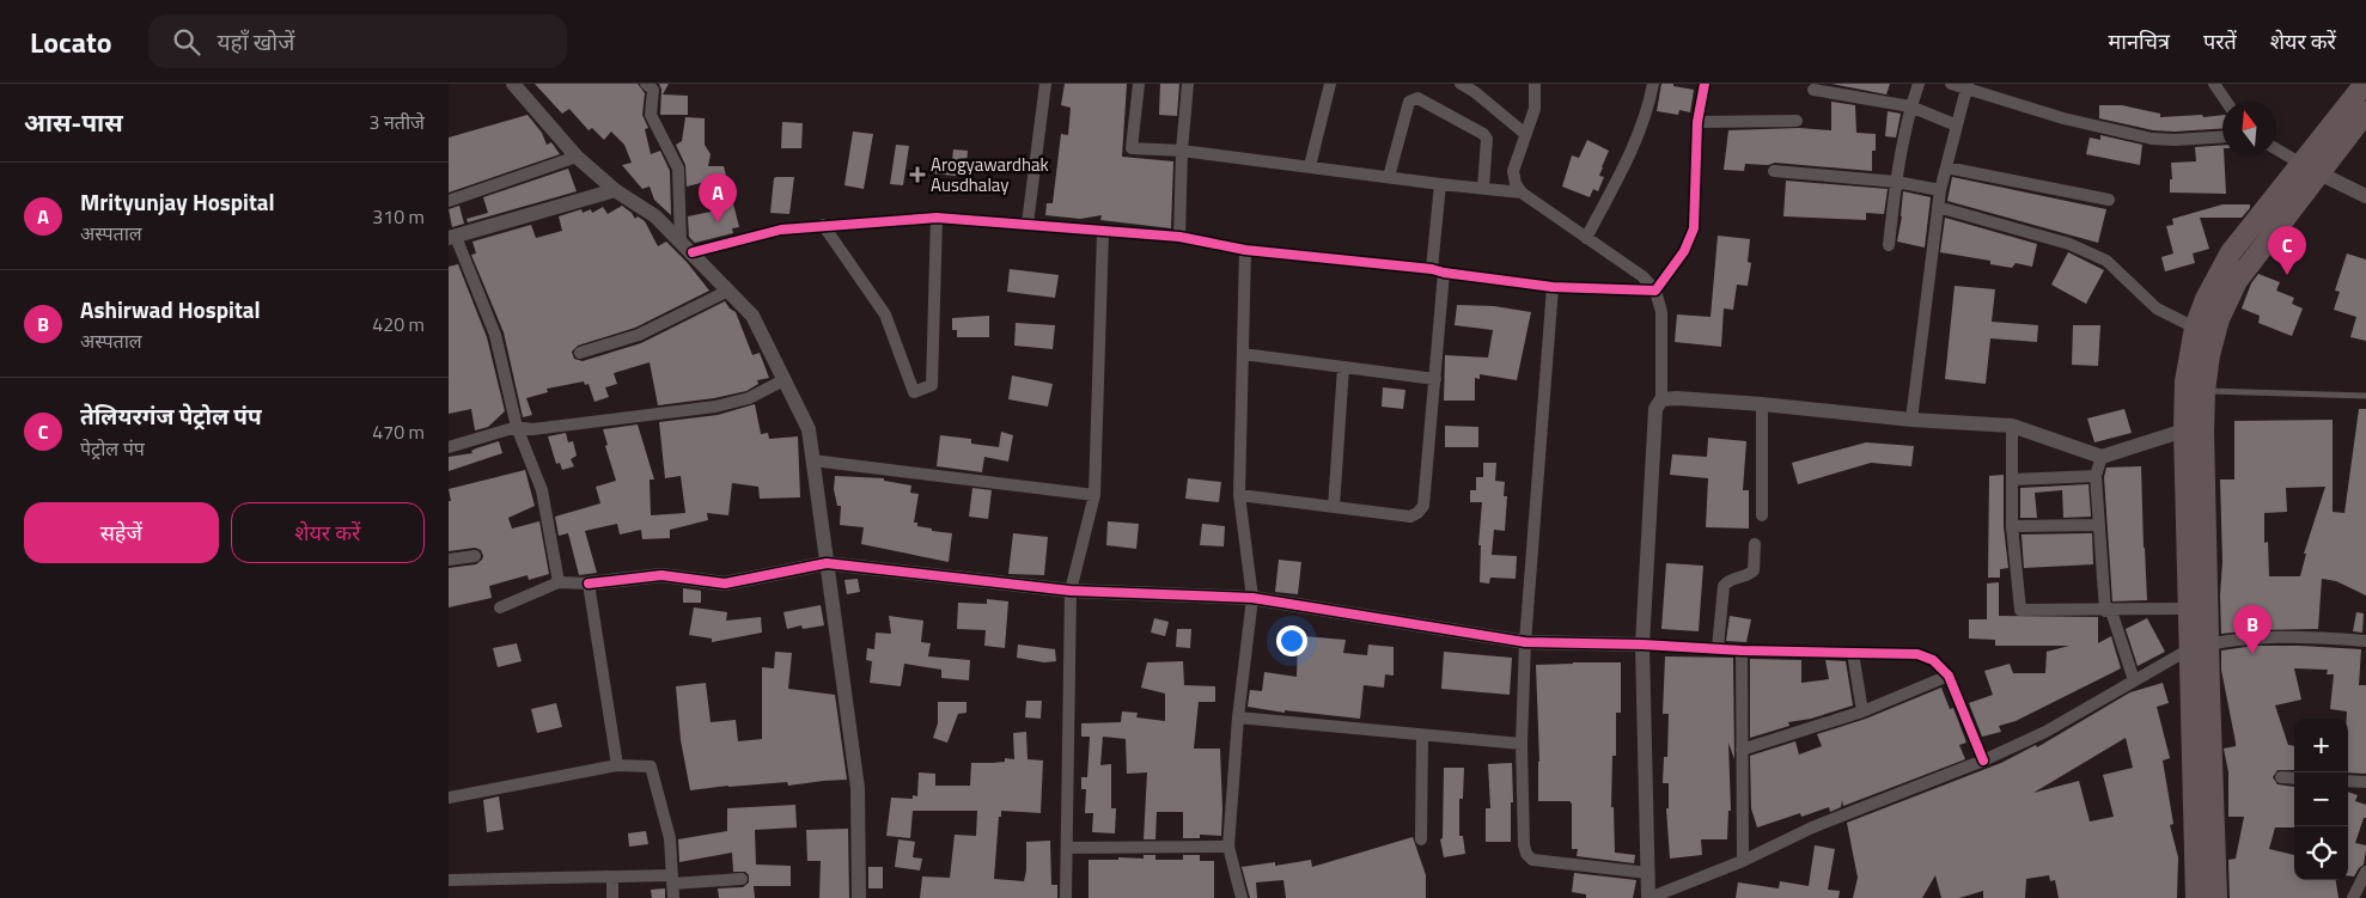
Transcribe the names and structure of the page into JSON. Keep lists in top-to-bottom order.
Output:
{
  "places": {
    "health": ["Arogyawardhak Ausdhalay"]
  },
  "north": "top",
  "page": {
    "header": "Locato",
    "search": "यहाँ खोजें",
    "nav": ["मानचित्र", "परतें", "शेयर करें"],
    "heading": ["आस-पास", "3 नतीजे"],
    "list": [
      {
        "mark": "A",
        "name": "Mrityunjay Hospital",
        "note": "अस्पताल",
        "value": "310 m"
      },
      {
        "mark": "B",
        "name": "Ashirwad Hospital",
        "note": "अस्पताल",
        "value": "420 m"
      },
      {
        "mark": "C",
        "name": "तेलियरगंज पेट्रोल पंप",
        "note": "पेट्रोल पंप",
        "value": "470 m"
      }
    ],
    "pins": ["A", "C", "B"],
    "buttons": ["सहेजें", "शेयर करें"],
    "map_buttons": ["+", "−"]
  }
}
